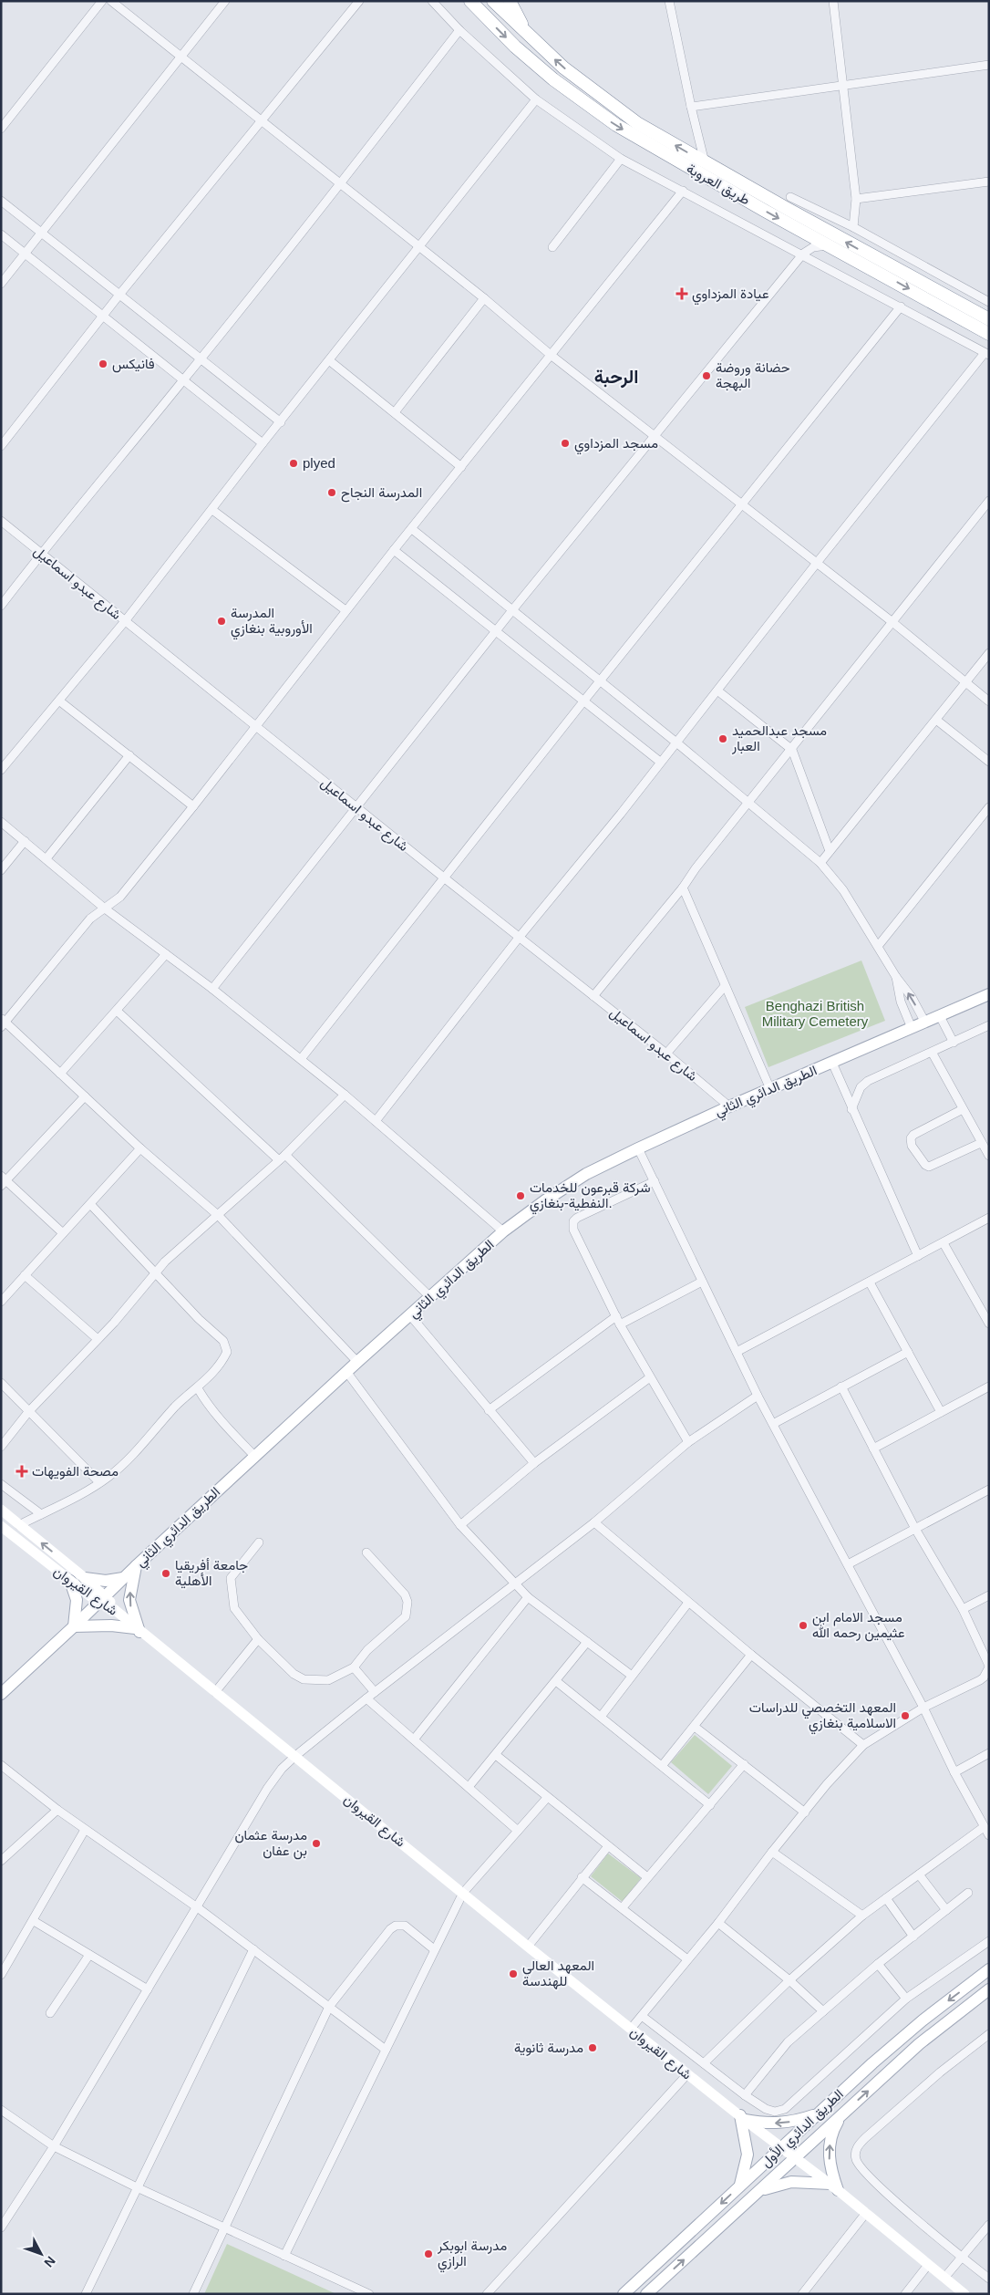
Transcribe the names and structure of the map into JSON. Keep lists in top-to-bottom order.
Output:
{
  "streets": {
    "highway": ["طريق العروبة"],
    "main road": ["الطريق الدائري الثاني", "شارع القيروان", "الطريق الدائري الأول"],
    "street": ["شارع عبدو اسماعيل"]
  },
  "crossings": [
    ["شارع عبدو اسماعيل", "الطريق الدائري الثاني"],
    ["الطريق الدائري الثاني", "شارع القيروان"],
    ["شارع القيروان", "الطريق الدائري الأول"]
  ],
  "districts": ["الرحبة"],
  "parks": ["Benghazi British Military Cemetery"],
  "places": {
    "health": ["عيادة المزداوي", "مصحة الفويهات"],
    "other": [
      "فانيكس",
      "حضانة وروضة البهجة",
      "مسجد المزداوي",
      "plyed",
      "المدرسة النجاح",
      "المدرسة الأوروبية بنغازي",
      "مسجد عبدالحميد العبار",
      "شركة قبرعون للخدمات النفطية-بنغازي.",
      "جامعة أفريقيا الأهلية",
      "مسجد الامام ابن عثيمين رحمه الله",
      "المعهد التخصصي للدراسات الاسلامية بنغازي",
      "مدرسة عثمان بن عفان",
      "المعهد العالي للهندسة",
      "مدرسة ثانوية",
      "مدرسة ابوبكر الرازي"
    ]
  },
  "north": "bottom right"
}
